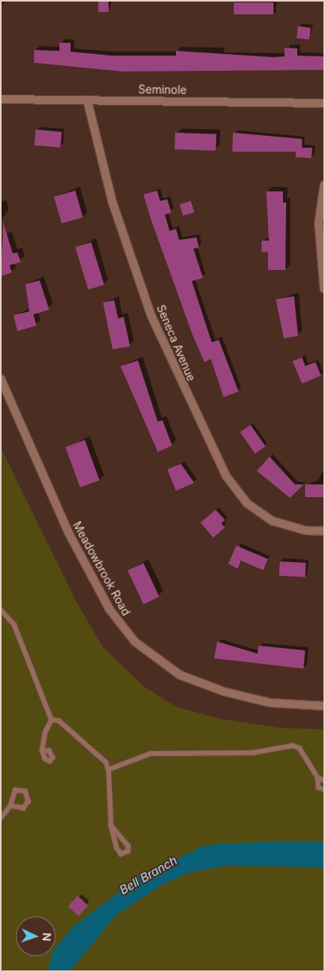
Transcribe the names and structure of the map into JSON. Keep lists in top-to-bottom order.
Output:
{
  "streets": {
    "street": ["Seminole", "Seneca Avenue", "Meadowbrook Road"]
  },
  "crossings": [
    ["Seminole", "Seneca Avenue"]
  ],
  "water": ["Bell Branch"],
  "north": "right"
}
